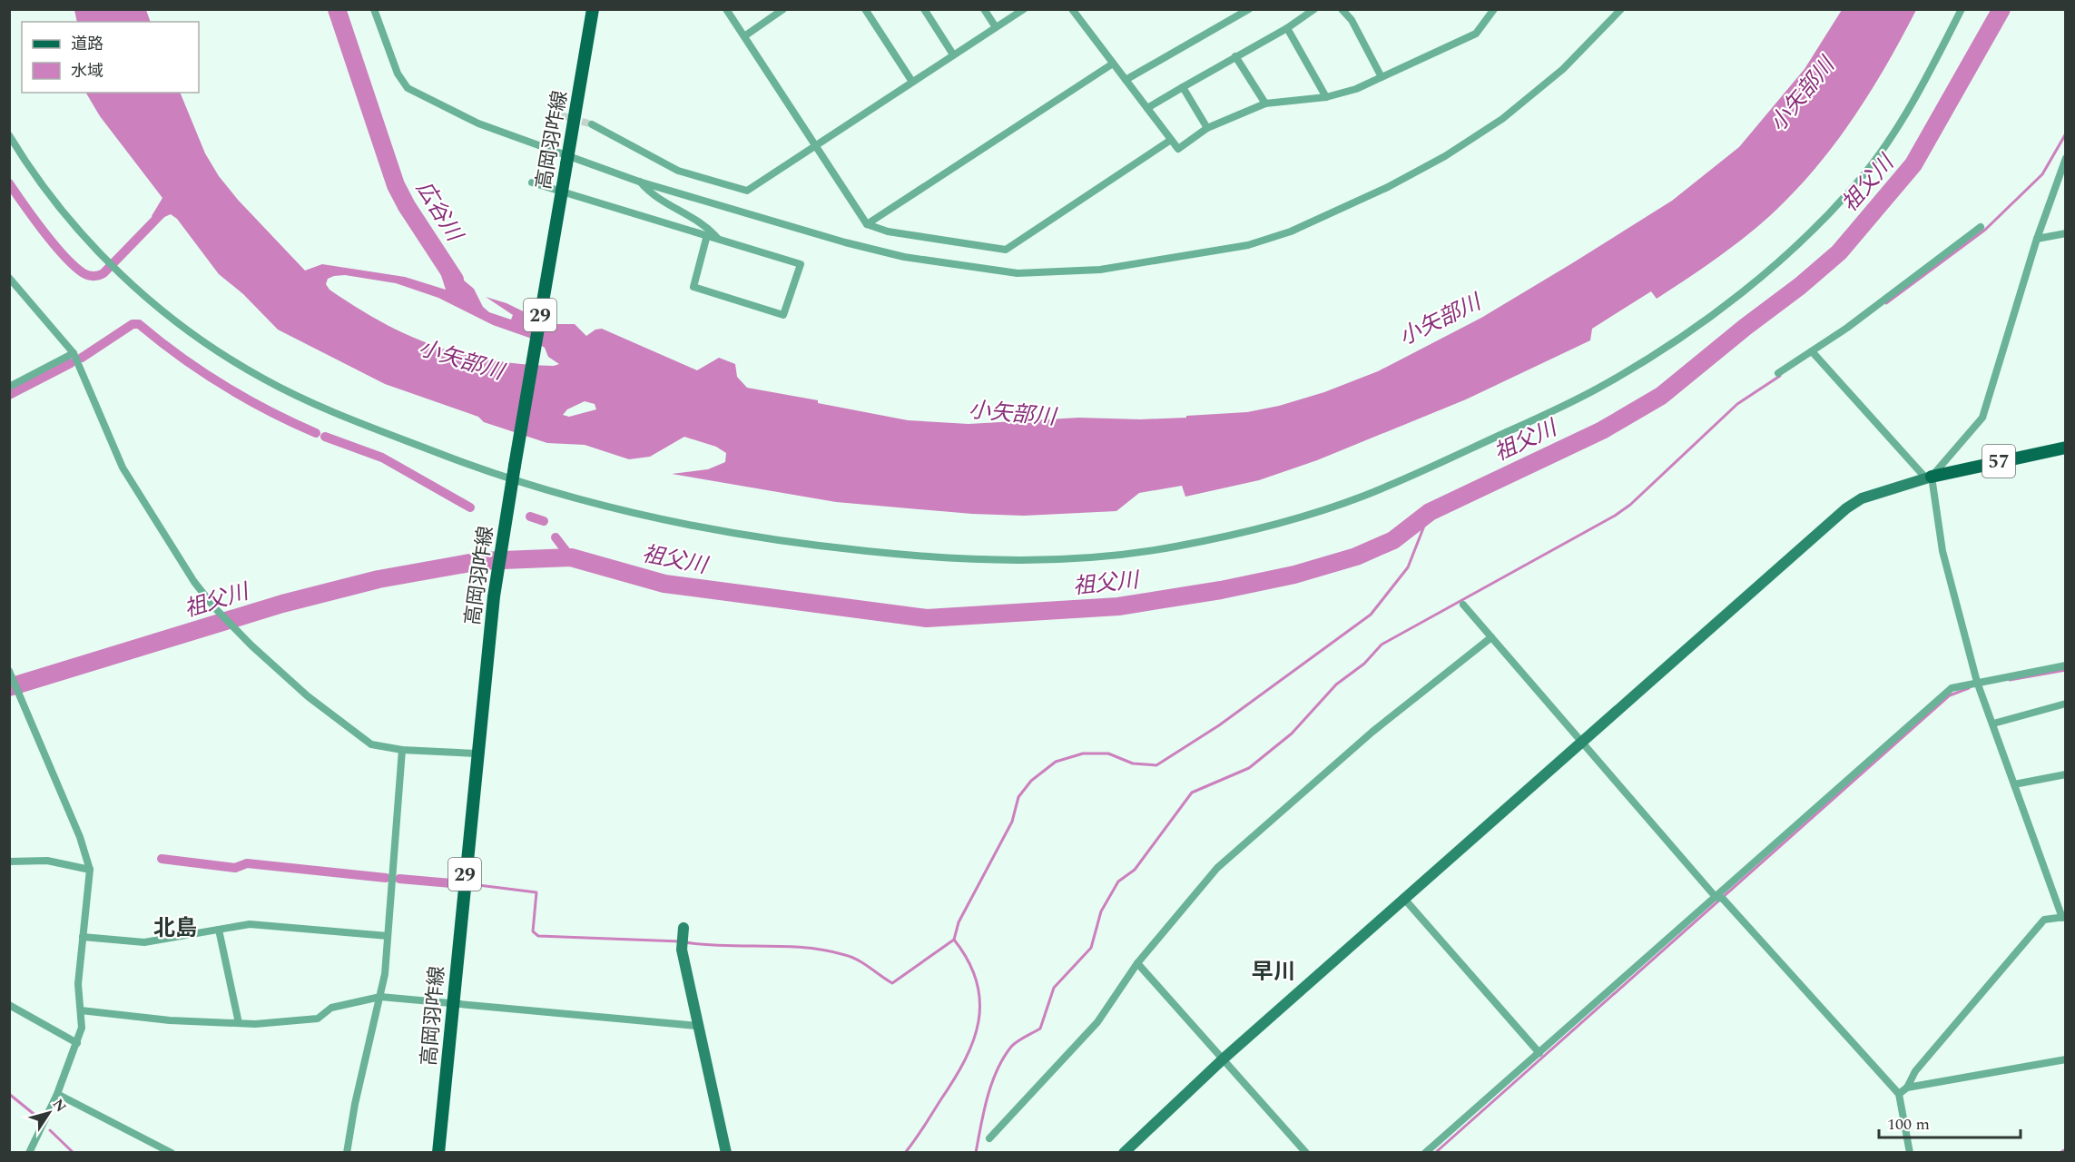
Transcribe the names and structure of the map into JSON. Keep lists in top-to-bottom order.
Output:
{
  "streets": {
    "main road": ["高岡羽咋線", "29", "57"]
  },
  "districts": ["北島", "早川"],
  "water": ["小矢部川", "祖父川", "広谷川"],
  "legend": ["道路", "水域"],
  "scale_bar": "100 m",
  "north": "top right"
}
